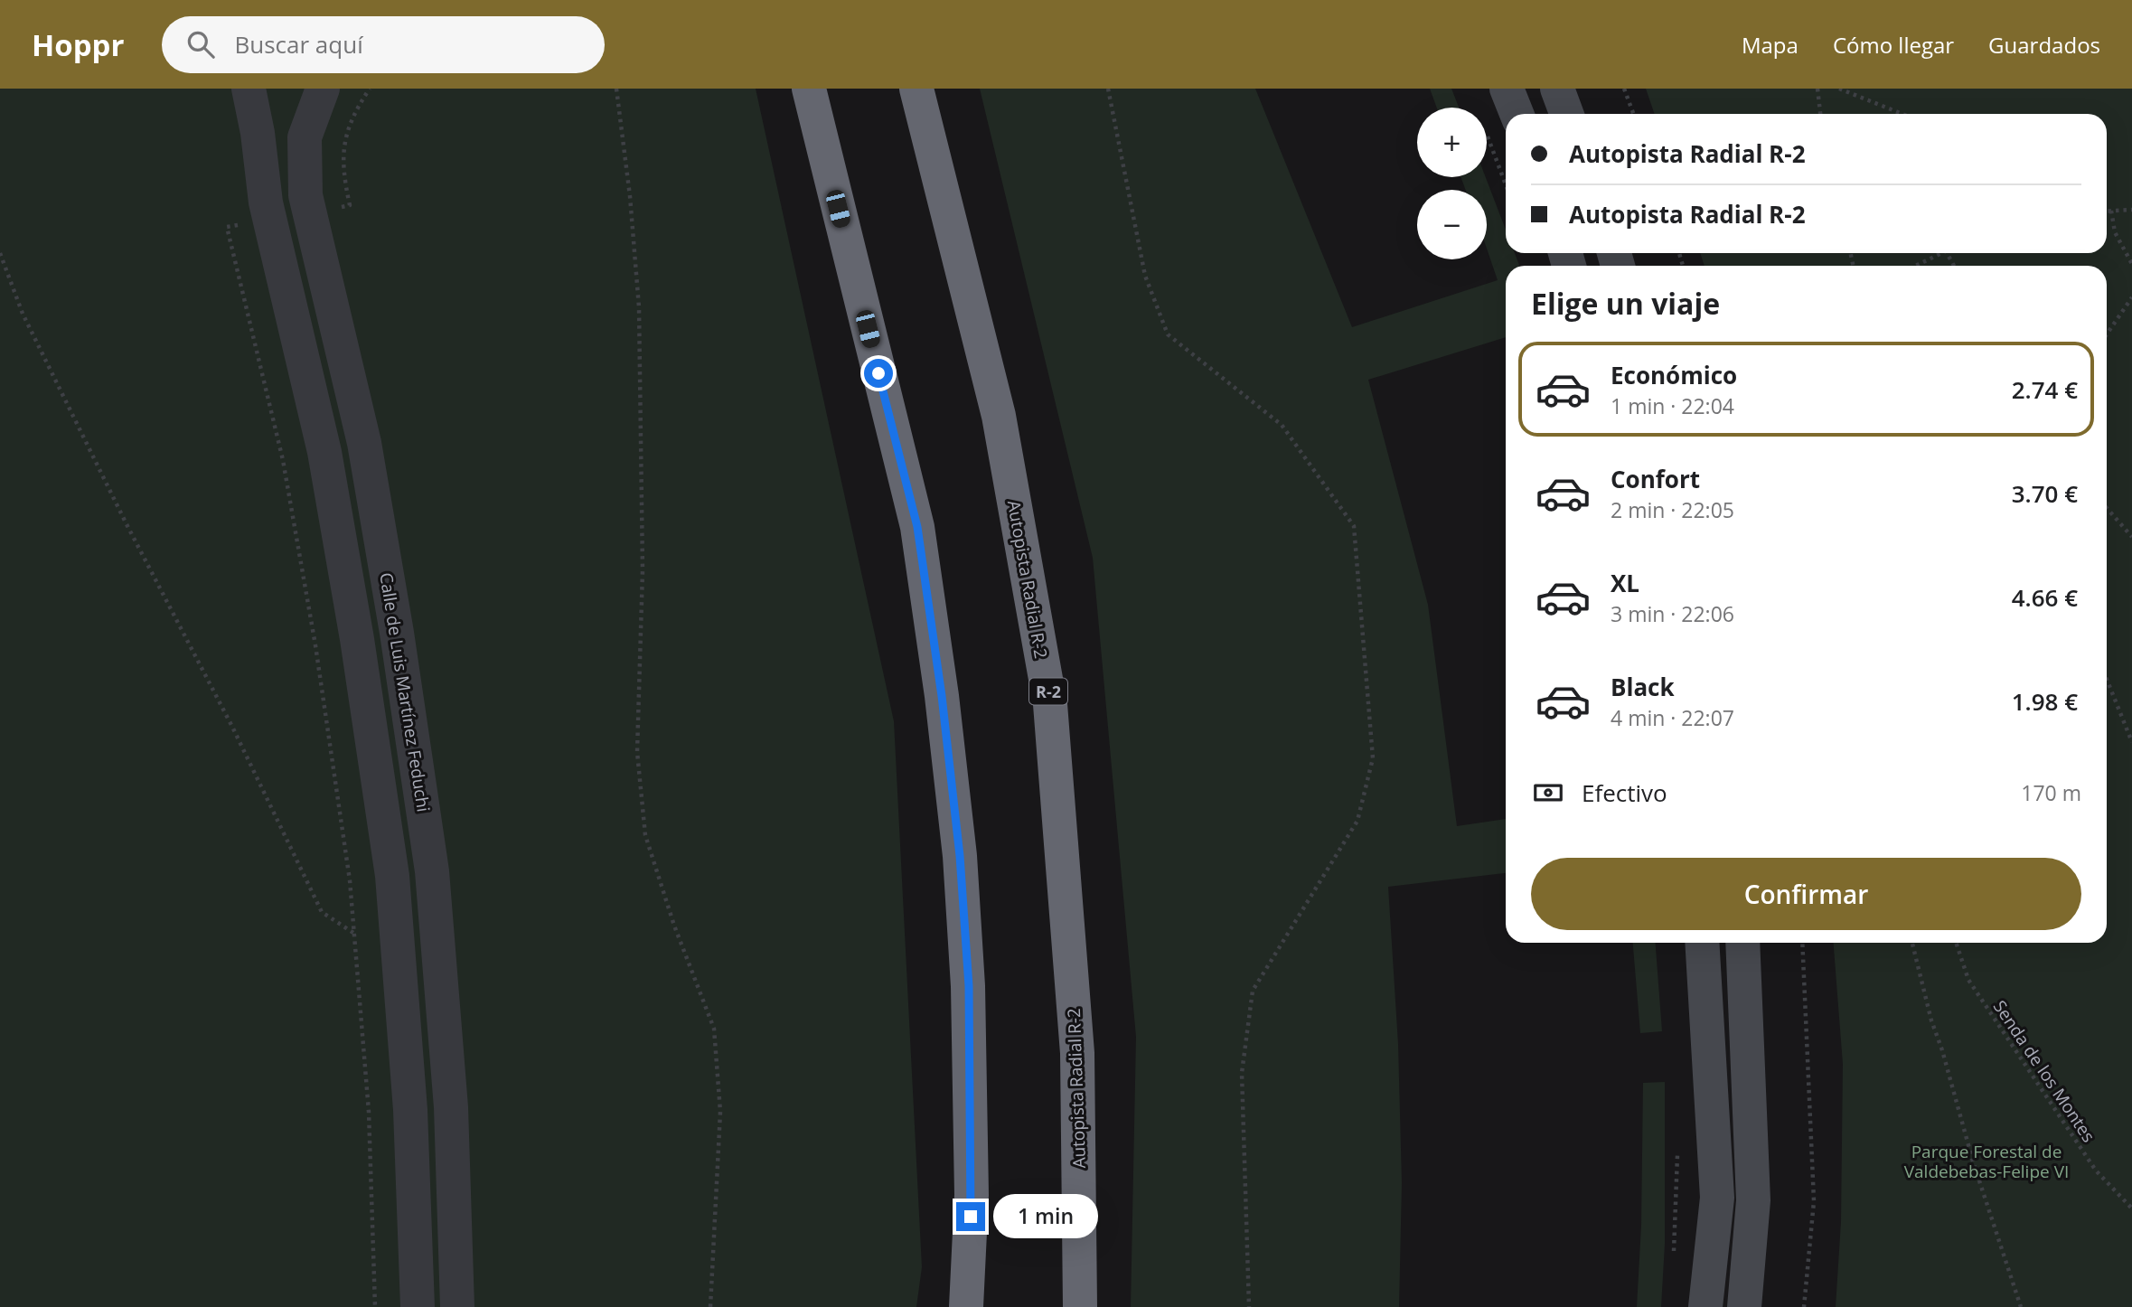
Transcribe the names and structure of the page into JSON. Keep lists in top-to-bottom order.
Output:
{
  "streets": {
    "highway": ["Autopista Radial R-2", "R-2"],
    "street": ["Calle de Luis Martínez Feduchi"],
    "path": ["Senda de los Montes"]
  },
  "parks": ["Parque Forestal de Valdebebas-Felipe VI"],
  "page": {
    "header": "Hoppr",
    "search": "Buscar aquí",
    "nav": ["Mapa", "Cómo llegar", "Guardados"],
    "map_buttons": ["+", "−"],
    "banner": ["Autopista Radial R-2", "Autopista Radial R-2"],
    "heading": "Elige un viaje",
    "list": [
      {
        "name": "Económico",
        "note": "1 min · 22:04",
        "value": "2.74 €"
      },
      {
        "name": "Confort",
        "note": "2 min · 22:05",
        "value": "3.70 €"
      },
      {
        "name": "XL",
        "note": "3 min · 22:06",
        "value": "4.66 €"
      },
      {
        "name": "Black",
        "note": "4 min · 22:07",
        "value": "1.98 €"
      }
    ],
    "pay": ["Efectivo", "170 m"],
    "buttons": "Confirmar",
    "bubble": "1 min"
  }
}
